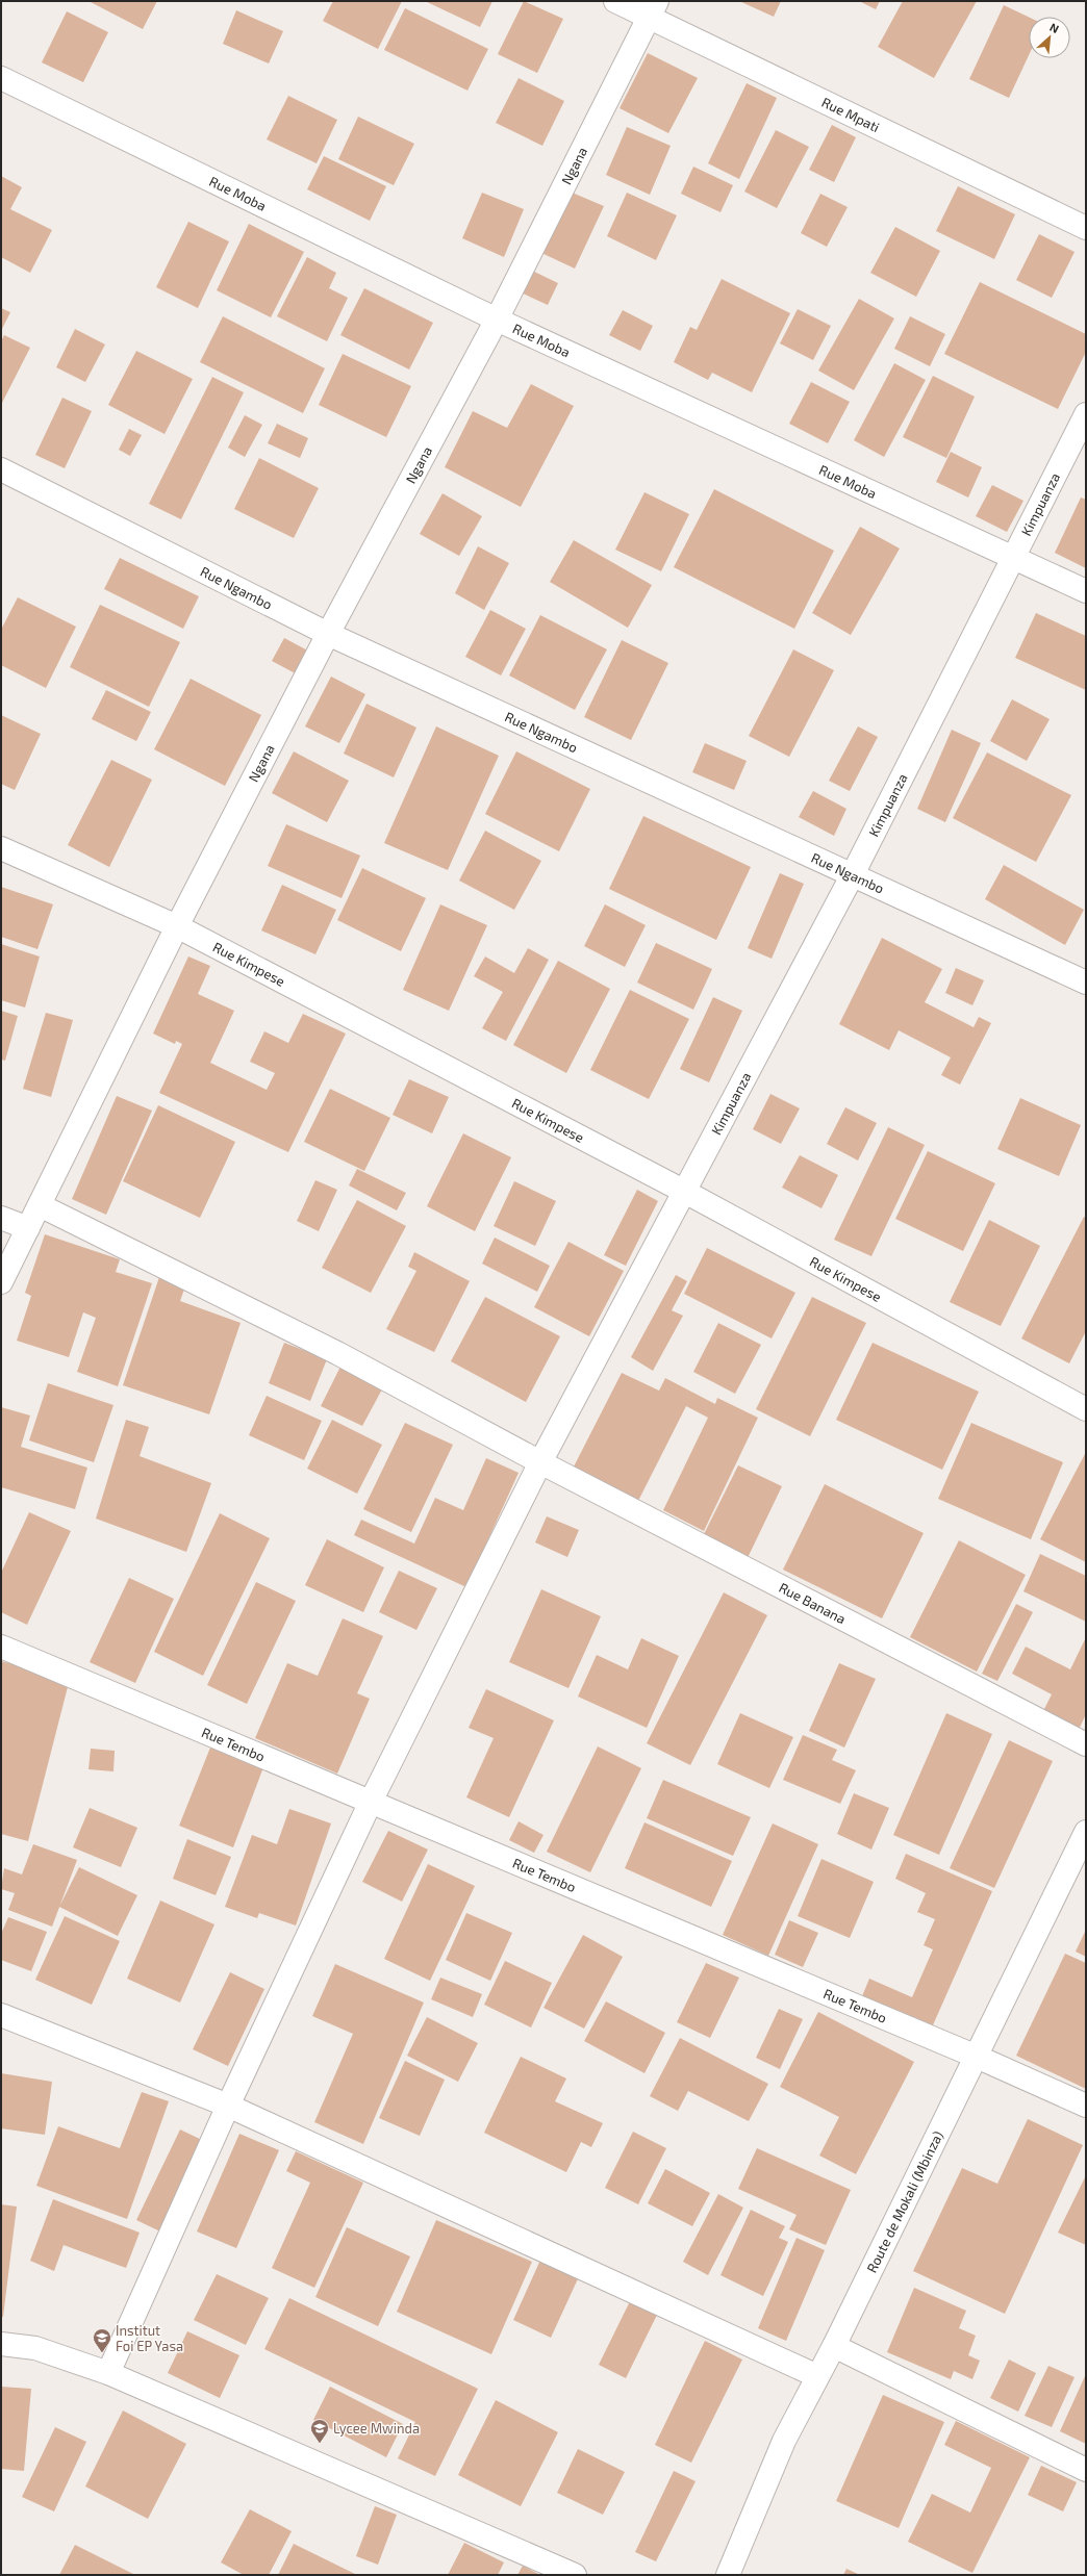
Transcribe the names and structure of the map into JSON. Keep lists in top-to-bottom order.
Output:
{
  "streets": {
    "street": [
      "Rue Mpati",
      "Ngana",
      "Rue Moba",
      "Kimpuanza",
      "Rue Ngambo",
      "Rue Kimpese",
      "Rue Banana",
      "Rue Tembo",
      "Route de Mokali (Mbinza)"
    ]
  },
  "crossings": [
    ["Rue Mpati", "Ngana"],
    ["Ngana", "Rue Moba"],
    ["Ngana", "Rue Ngambo"],
    ["Ngana", "Rue Kimpese"],
    ["Ngana", "Rue Banana"],
    ["Rue Moba", "Kimpuanza"],
    ["Kimpuanza", "Rue Ngambo"],
    ["Kimpuanza", "Rue Kimpese"],
    ["Kimpuanza", "Rue Banana"],
    ["Kimpuanza", "Rue Tembo"],
    ["Rue Tembo", "Route de Mokali (Mbinza)"]
  ],
  "places": {
    "school or university": ["Institut Foi EP Yasa", "Lycee Mwinda"]
  },
  "north": "top right"
}
